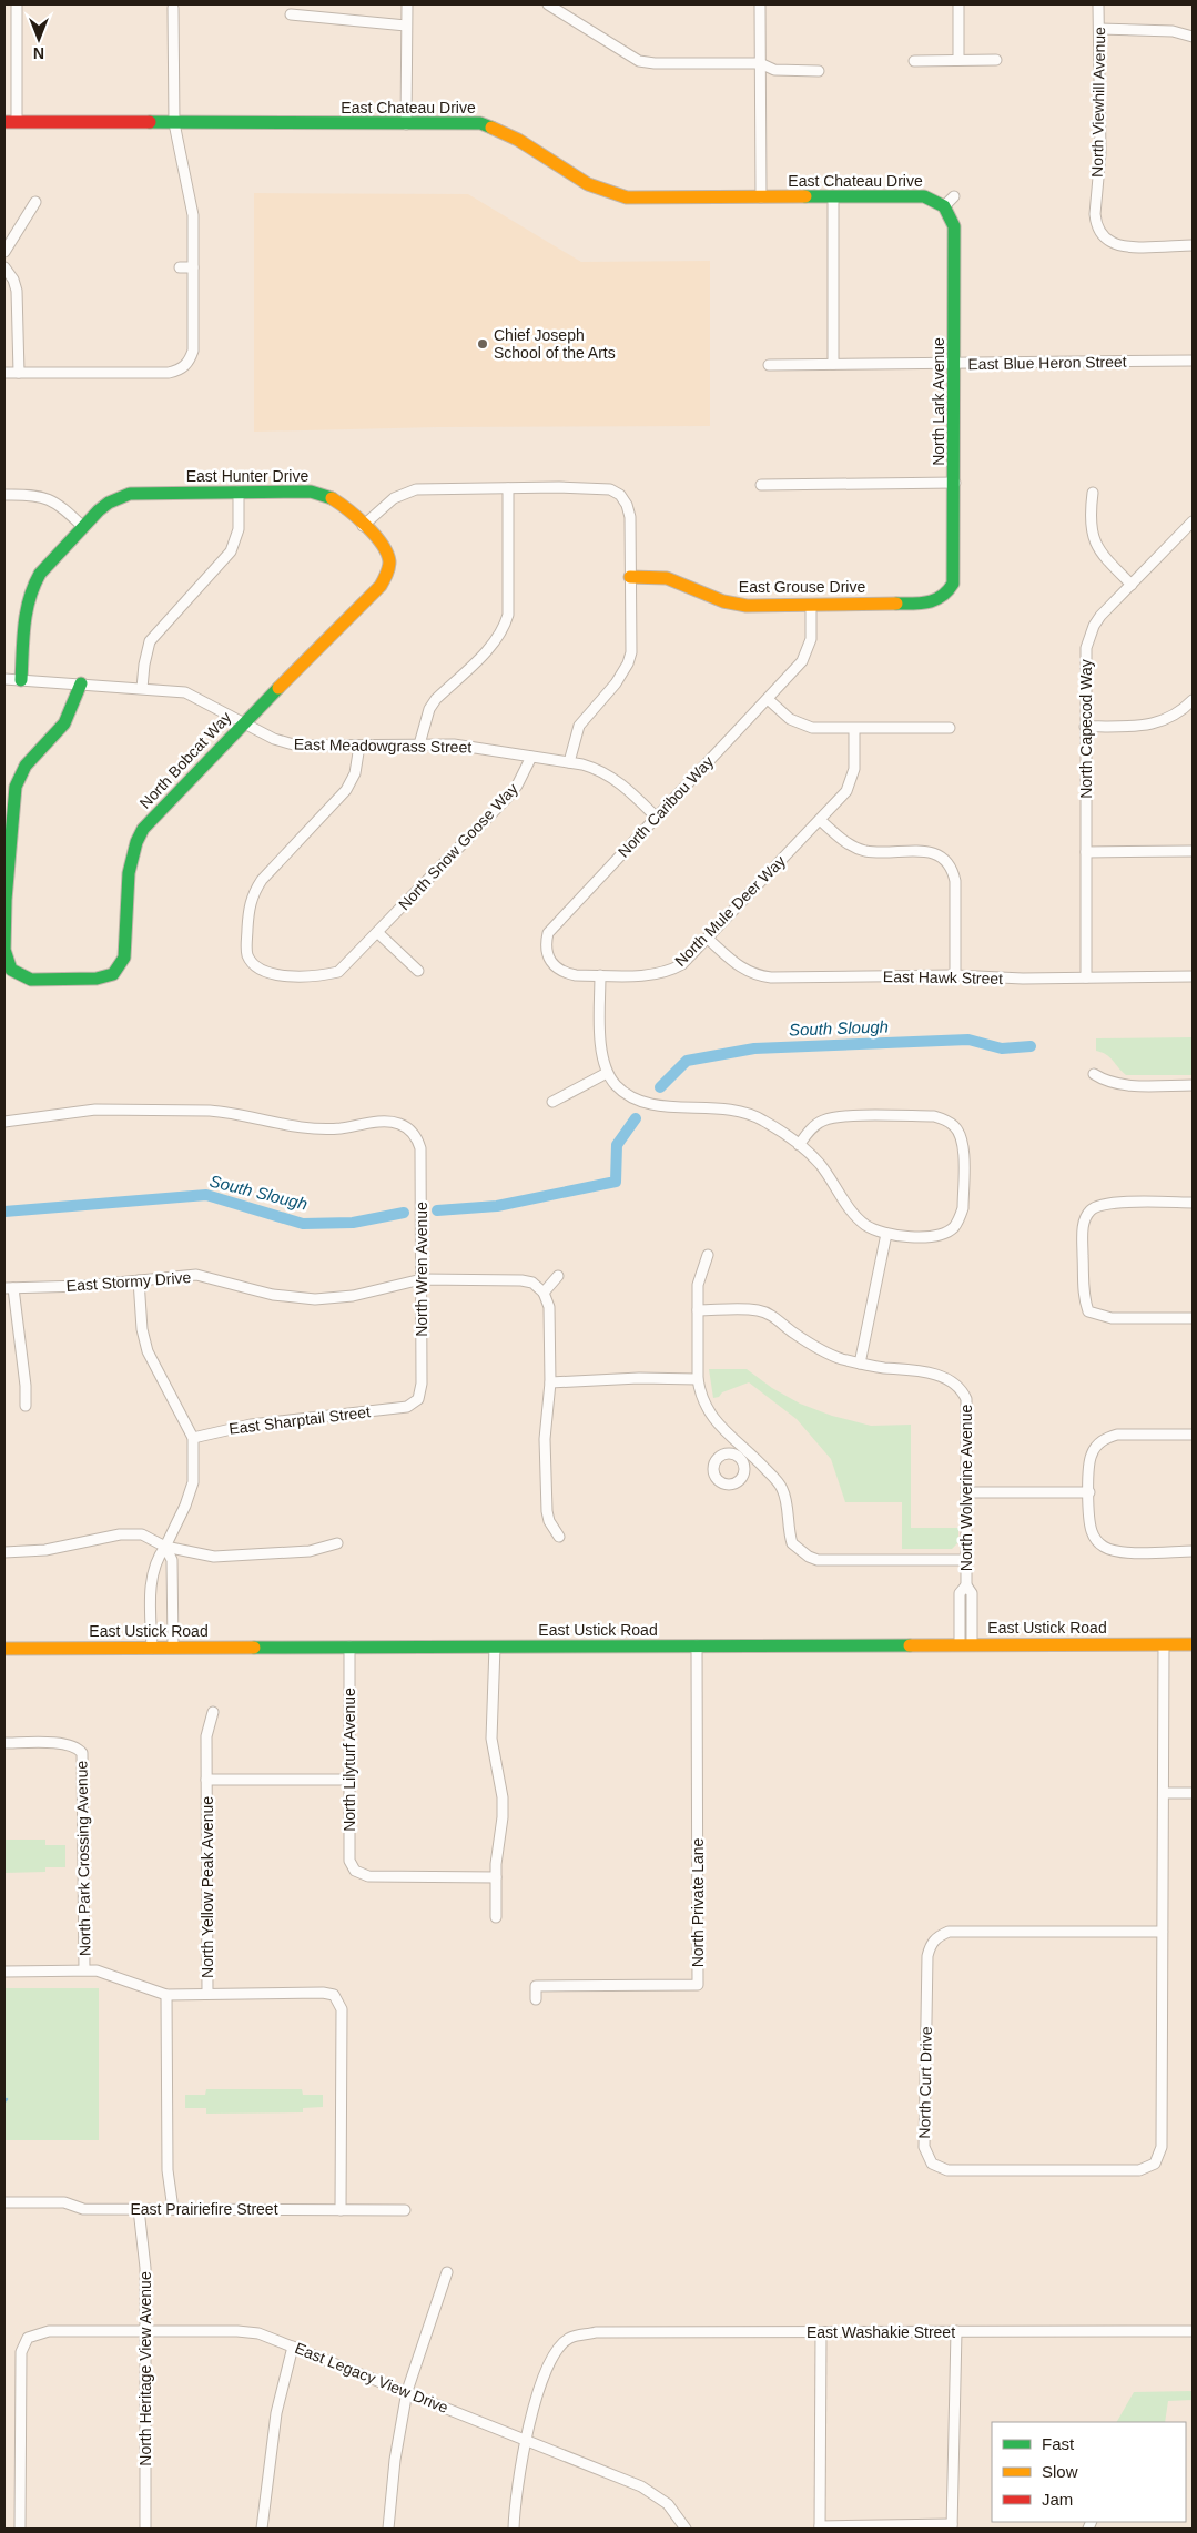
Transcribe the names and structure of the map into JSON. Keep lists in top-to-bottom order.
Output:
{
  "streets": {
    "street": [
      "North Viewhill Avenue",
      "East Chateau Drive",
      "East Blue Heron Street",
      "North Lark Avenue",
      "East Hunter Drive",
      "East Grouse Drive",
      "North Capecod Way",
      "East Meadowgrass Street",
      "North Bobcat Way",
      "North Caribou Way",
      "North Snow Goose Way",
      "North Mule Deer Way",
      "East Hawk Street",
      "North Wren Avenue",
      "East Stormy Drive",
      "East Sharptail Street",
      "North Wolverine Avenue",
      "East Ustick Road",
      "North Lilyturf Avenue",
      "North Park Crossing Avenue",
      "North Yellow Peak Avenue",
      "North Private Lane",
      "North Curt Drive",
      "East Prairiefire Street",
      "East Washakie Street",
      "North Heritage View Avenue",
      "East Legacy View Drive"
    ]
  },
  "crossings": [
    ["East Chateau Drive", "North Lark Avenue"],
    ["East Blue Heron Street", "North Lark Avenue"],
    ["North Lark Avenue", "East Grouse Drive"],
    ["East Hunter Drive", "East Meadowgrass Street"],
    ["East Hunter Drive", "North Bobcat Way"],
    ["East Grouse Drive", "North Caribou Way"],
    ["North Capecod Way", "East Hawk Street"],
    ["East Meadowgrass Street", "North Bobcat Way"],
    ["East Meadowgrass Street", "North Caribou Way"],
    ["East Meadowgrass Street", "North Snow Goose Way"],
    ["North Caribou Way", "North Mule Deer Way"],
    ["North Mule Deer Way", "East Hawk Street"],
    ["North Wren Avenue", "East Stormy Drive"],
    ["North Wren Avenue", "East Sharptail Street"],
    ["North Wolverine Avenue", "East Ustick Road"],
    ["East Ustick Road", "North Lilyturf Avenue"],
    ["East Ustick Road", "North Private Lane"],
    ["East Ustick Road", "North Curt Drive"],
    ["East Prairiefire Street", "North Heritage View Avenue"],
    ["East Washakie Street", "East Legacy View Drive"],
    ["North Heritage View Avenue", "East Legacy View Drive"]
  ],
  "water": ["South Slough"],
  "places": ["Chief Joseph School of the Arts"],
  "legend": ["Fast", "Slow", "Jam"],
  "north": "bottom"
}
